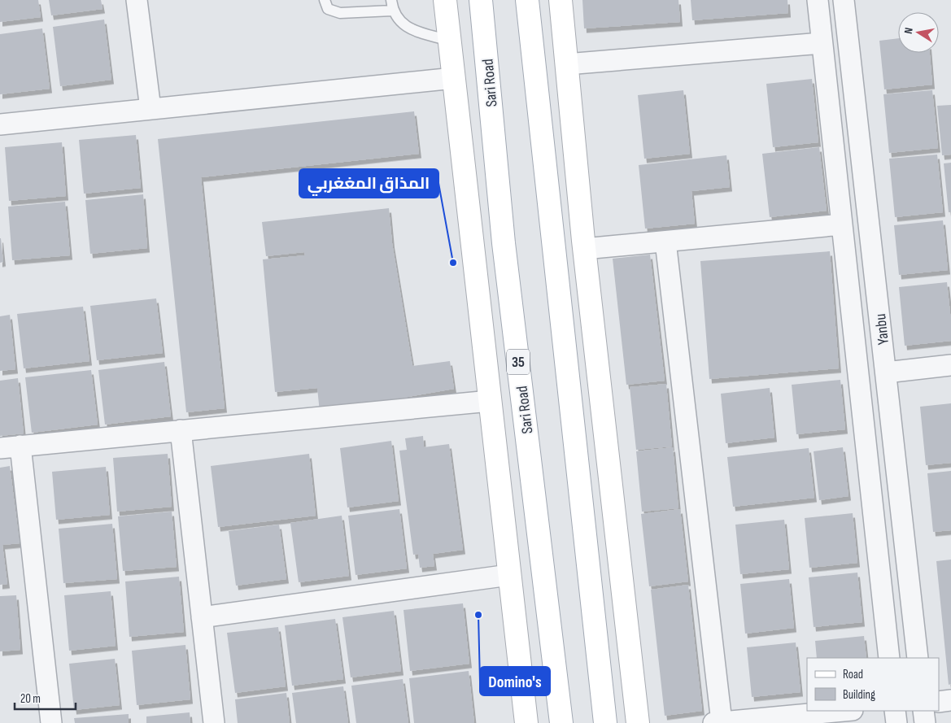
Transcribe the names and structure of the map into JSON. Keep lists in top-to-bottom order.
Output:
{
  "streets": {
    "main road": ["Sari Road", "35"],
    "street": ["Yanbu"]
  },
  "places": ["المذاق المغغربي", "Domino's"],
  "legend": ["Road", "Building"],
  "scale_bar": "20 m",
  "north": "left"
}
